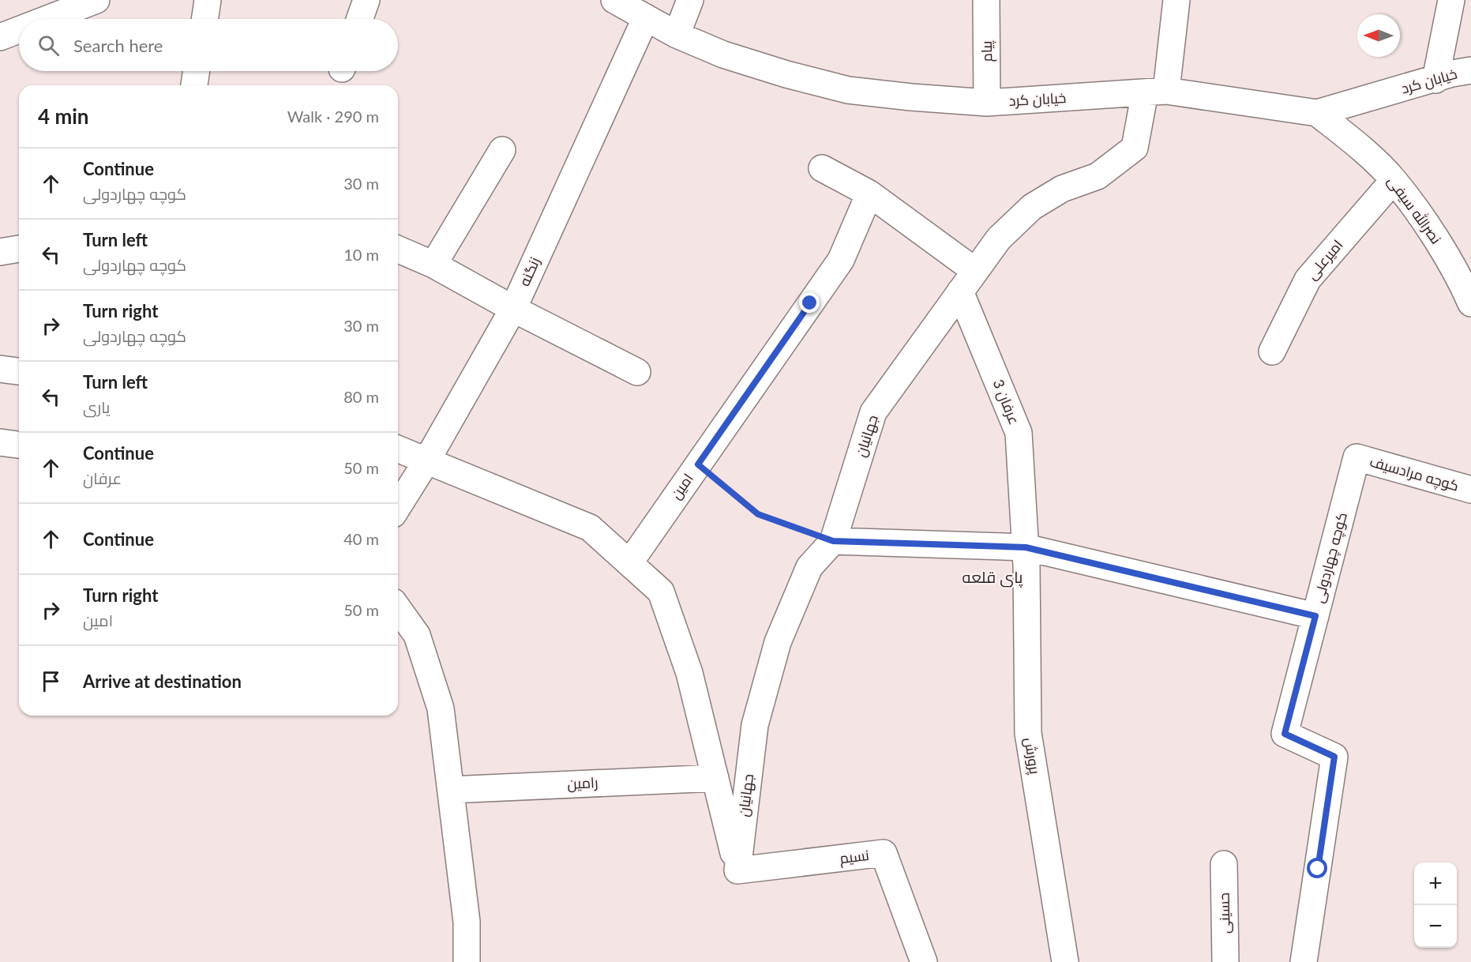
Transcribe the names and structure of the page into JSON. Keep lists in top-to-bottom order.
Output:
{
  "streets": {
    "street": [
      "پیام",
      "خیابان کرد",
      "نصرالله سیفی",
      "امیرعلی",
      "زنگنه",
      "عرفان 3",
      "جهانیان",
      "کوچه مرادسیف",
      "امین",
      "کوچه چهاردولی",
      "پرورش",
      "رامین",
      "نسیم",
      "حسینی"
    ]
  },
  "crossings": [
    ["پیام", "خیابان کرد"],
    ["خیابان کرد", "نصرالله سیفی"],
    ["خیابان کرد", "زنگنه"],
    ["خیابان کرد", "جهانیان"],
    ["نصرالله سیفی", "امیرعلی"],
    ["عرفان 3", "جهانیان"],
    ["عرفان 3", "پرورش"],
    ["جهانیان", "نسیم"],
    ["کوچه مرادسیف", "کوچه چهاردولی"]
  ],
  "districts": ["پای قلعه"],
  "north": "left",
  "page": {
    "search": "Search here",
    "heading": ["4 min", "Walk · 290 m"],
    "list": [
      ["Continue", "کوچه چهاردولی", "30 m"],
      ["Turn left", "کوچه چهاردولی", "10 m"],
      ["Turn right", "کوچه چهاردولی", "30 m"],
      ["Turn left", "یاری", "80 m"],
      ["Continue", "عرفان", "50 m"],
      ["Continue", "40 m"],
      ["Turn right", "امین", "50 m"],
      "Arrive at destination"
    ],
    "map_buttons": ["+", "−"]
  }
}
